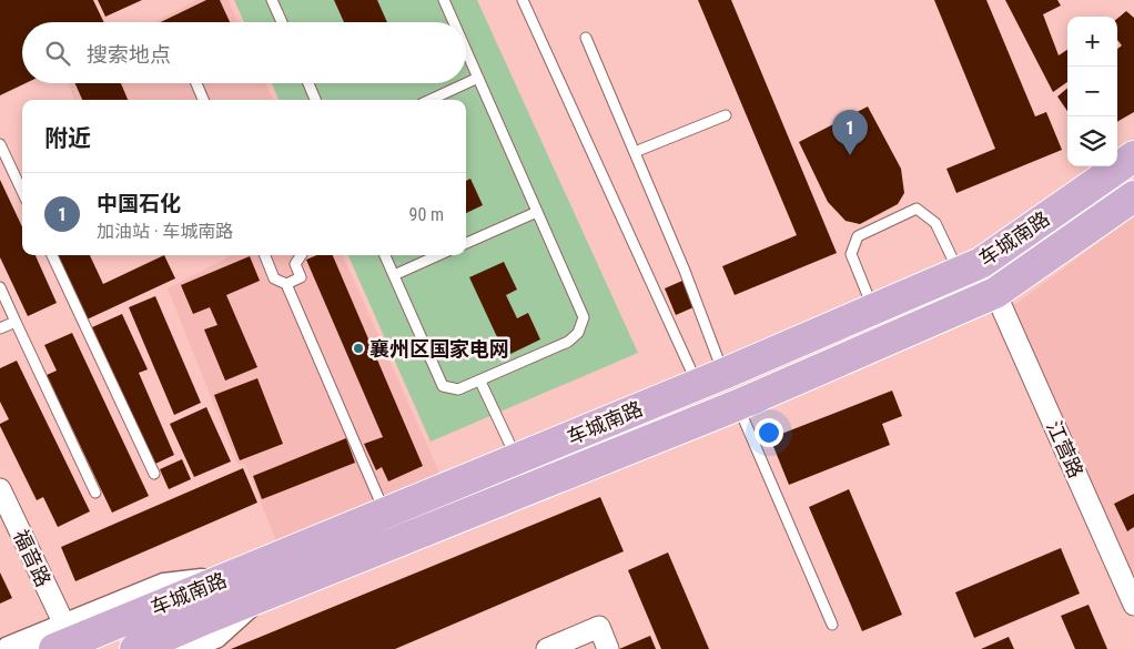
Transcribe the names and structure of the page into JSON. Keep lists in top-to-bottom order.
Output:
{
  "streets": {
    "main road": ["车城南路"],
    "street": ["江营路", "福音路"]
  },
  "crossings": [
    ["车城南路", "江营路"],
    ["车城南路", "福音路"]
  ],
  "places": ["襄州区国家电网"],
  "page": {
    "map_buttons": ["+", "−"],
    "search": "搜索地点",
    "heading": "附近",
    "pins": "1",
    "list": [
      {
        "mark": "1",
        "name": "中国石化",
        "note": "加油站 · 车城南路",
        "value": "90 m"
      }
    ]
  }
}
